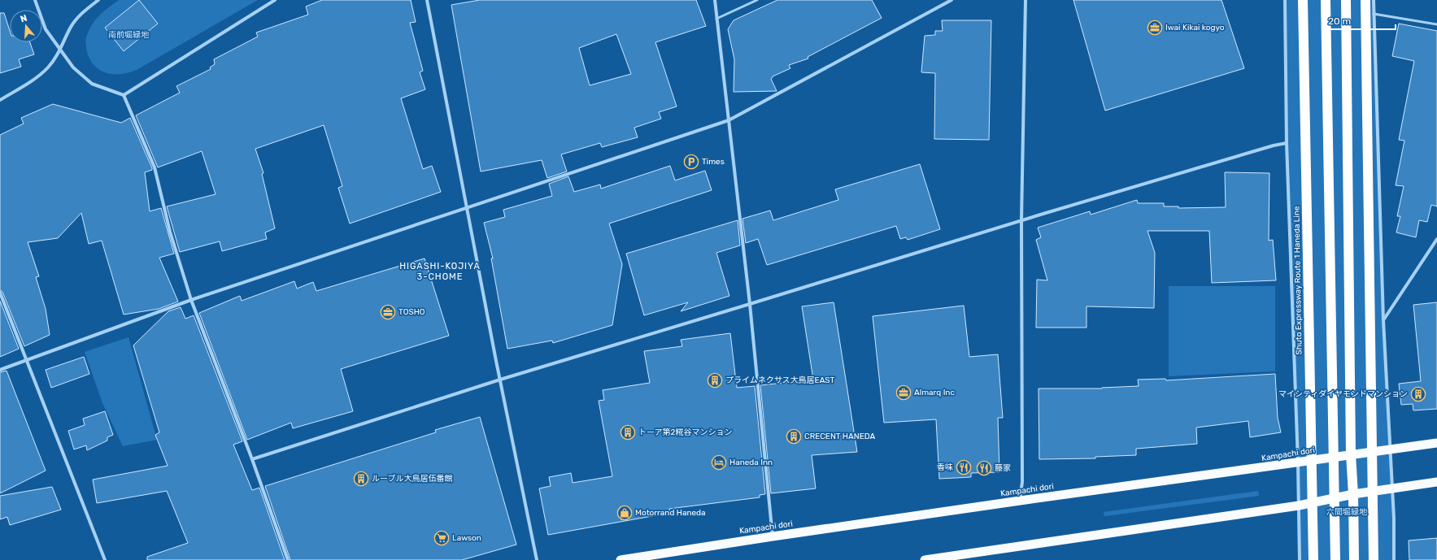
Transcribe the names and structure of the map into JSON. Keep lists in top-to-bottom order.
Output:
{
  "streets": {
    "highway": ["Shuto Expressway Route 1 Haneda Line", "Kampachi dori"]
  },
  "districts": ["HIGASHI-KOJIYA 3-CHOME"],
  "parks": ["南前堀緑地", "六間堀緑地"],
  "places": {
    "office": ["Iwai Kikai kogyo", "TOSHO", "Almarq Inc"],
    "parking": ["Times"],
    "building": [
      "プライムネクサス大鳥居EAST",
      "マイシティダイヤモンドマンション",
      "トーア第2糀谷マンション",
      "CRECENT HANEDA",
      "ルーブル大鳥居伍番館"
    ],
    "hotel": ["Haneda Inn"],
    "restaurant": ["香味", "藤家"],
    "shop": ["Motorrand Haneda"],
    "supermarket": ["Lawson"]
  },
  "scale_bar": "20 m",
  "north": "top"
}
